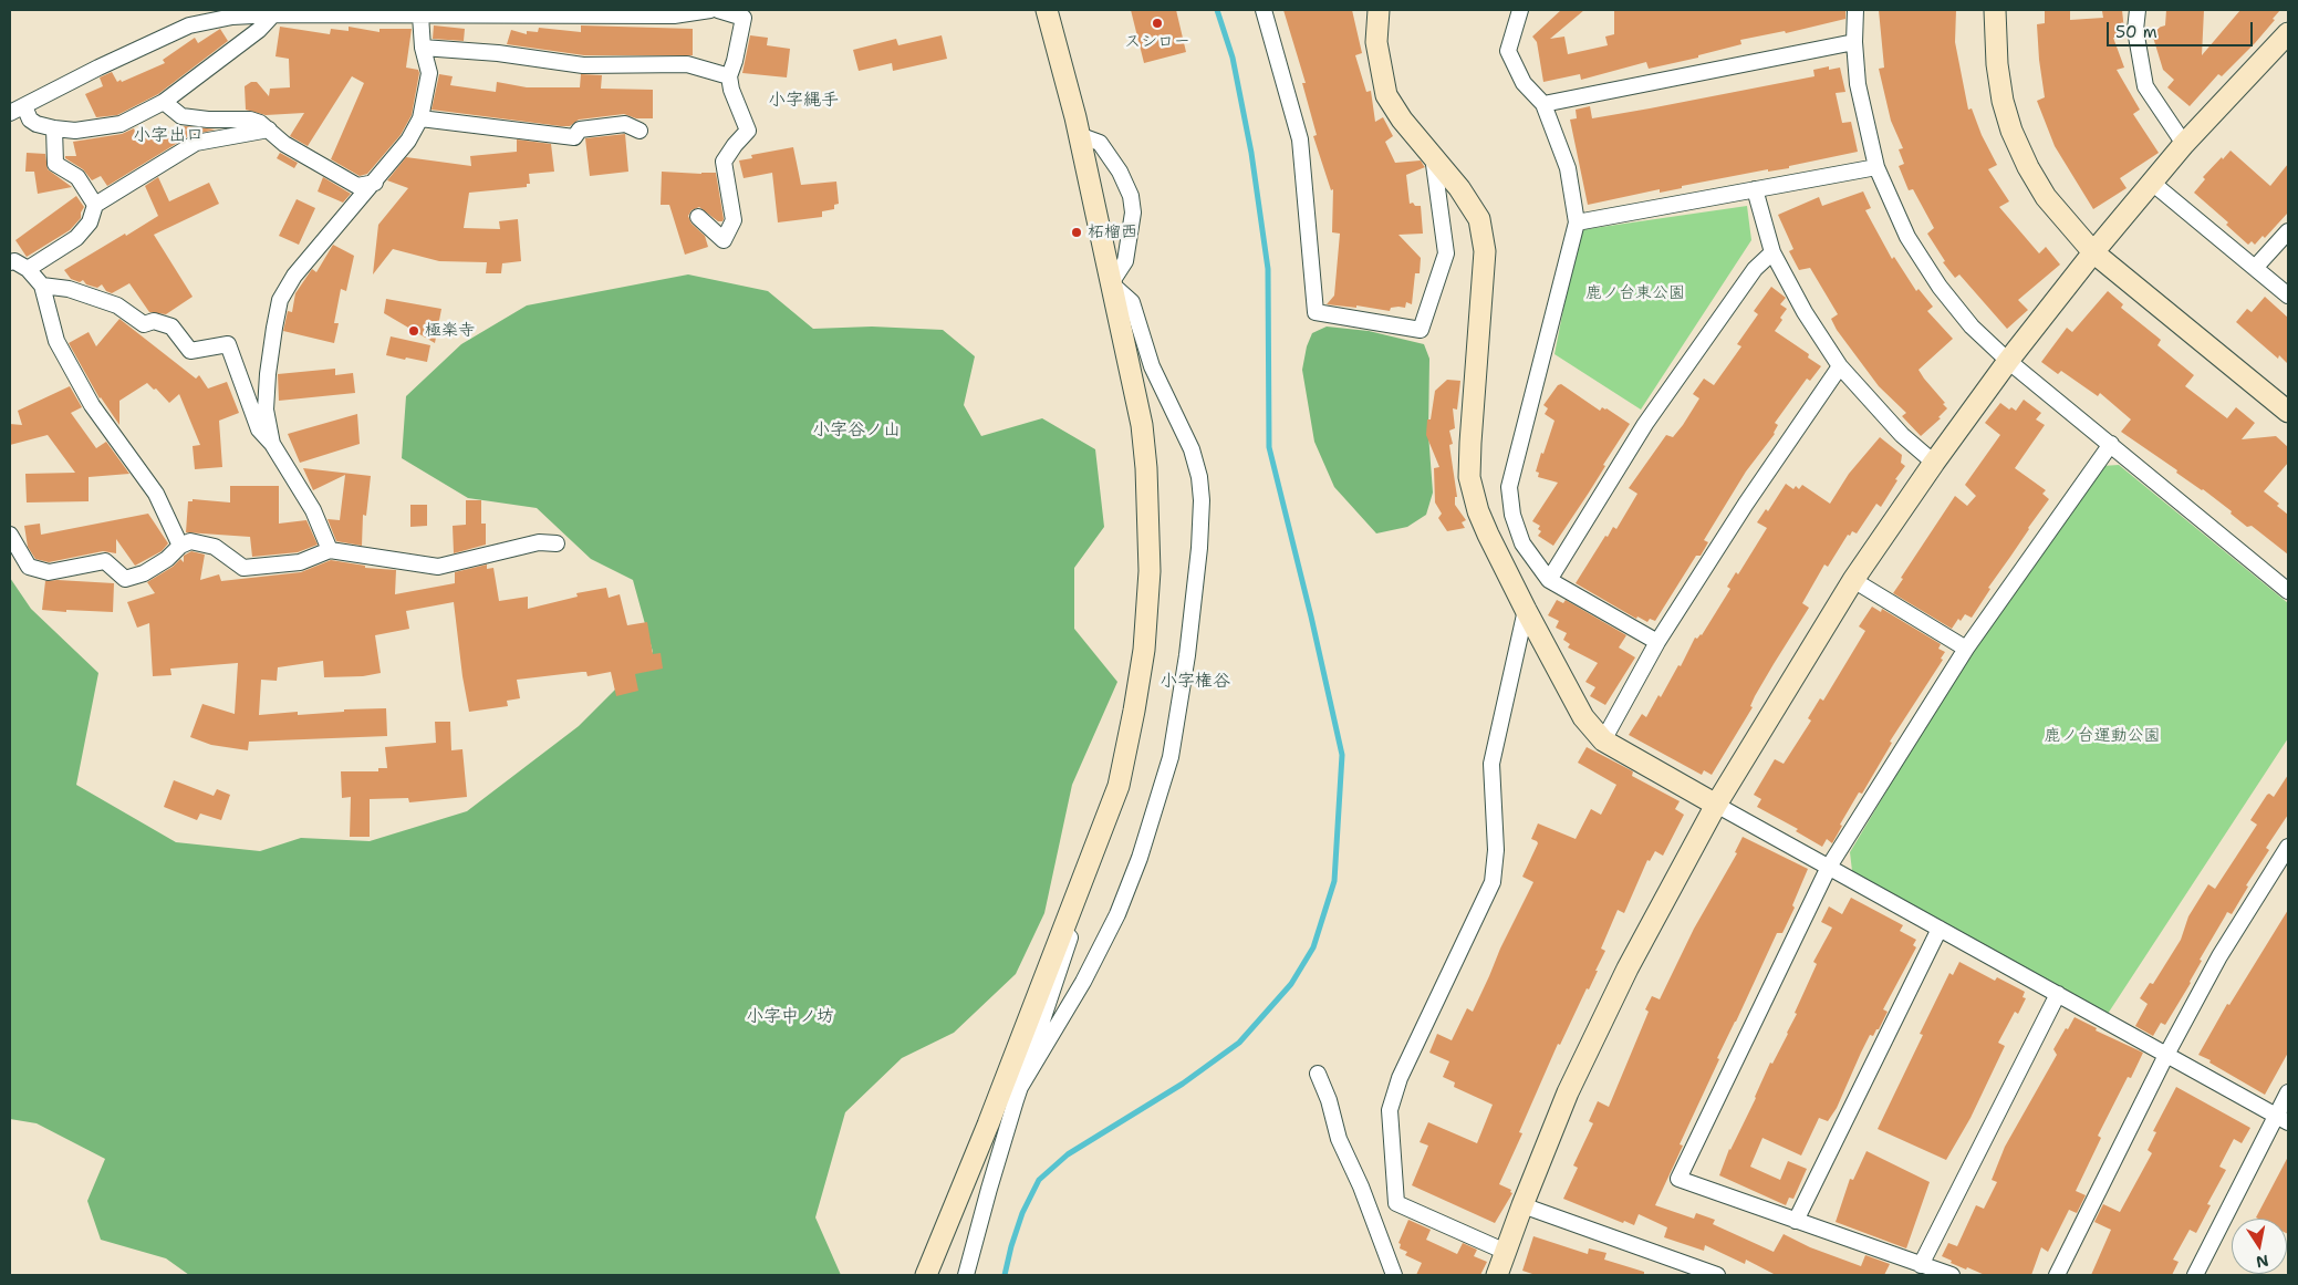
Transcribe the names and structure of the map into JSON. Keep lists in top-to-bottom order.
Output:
{
  "districts": [
    "小字縄手",
    "小字出口",
    "小字谷ノ山",
    "小字権谷",
    "小字中ノ坊"
  ],
  "parks": ["鹿ノ台東公園", "鹿ノ台運動公園"],
  "places": ["スシロー", "柘榴西", "極楽寺"],
  "scale_bar": "50 m",
  "north": "bottom"
}
